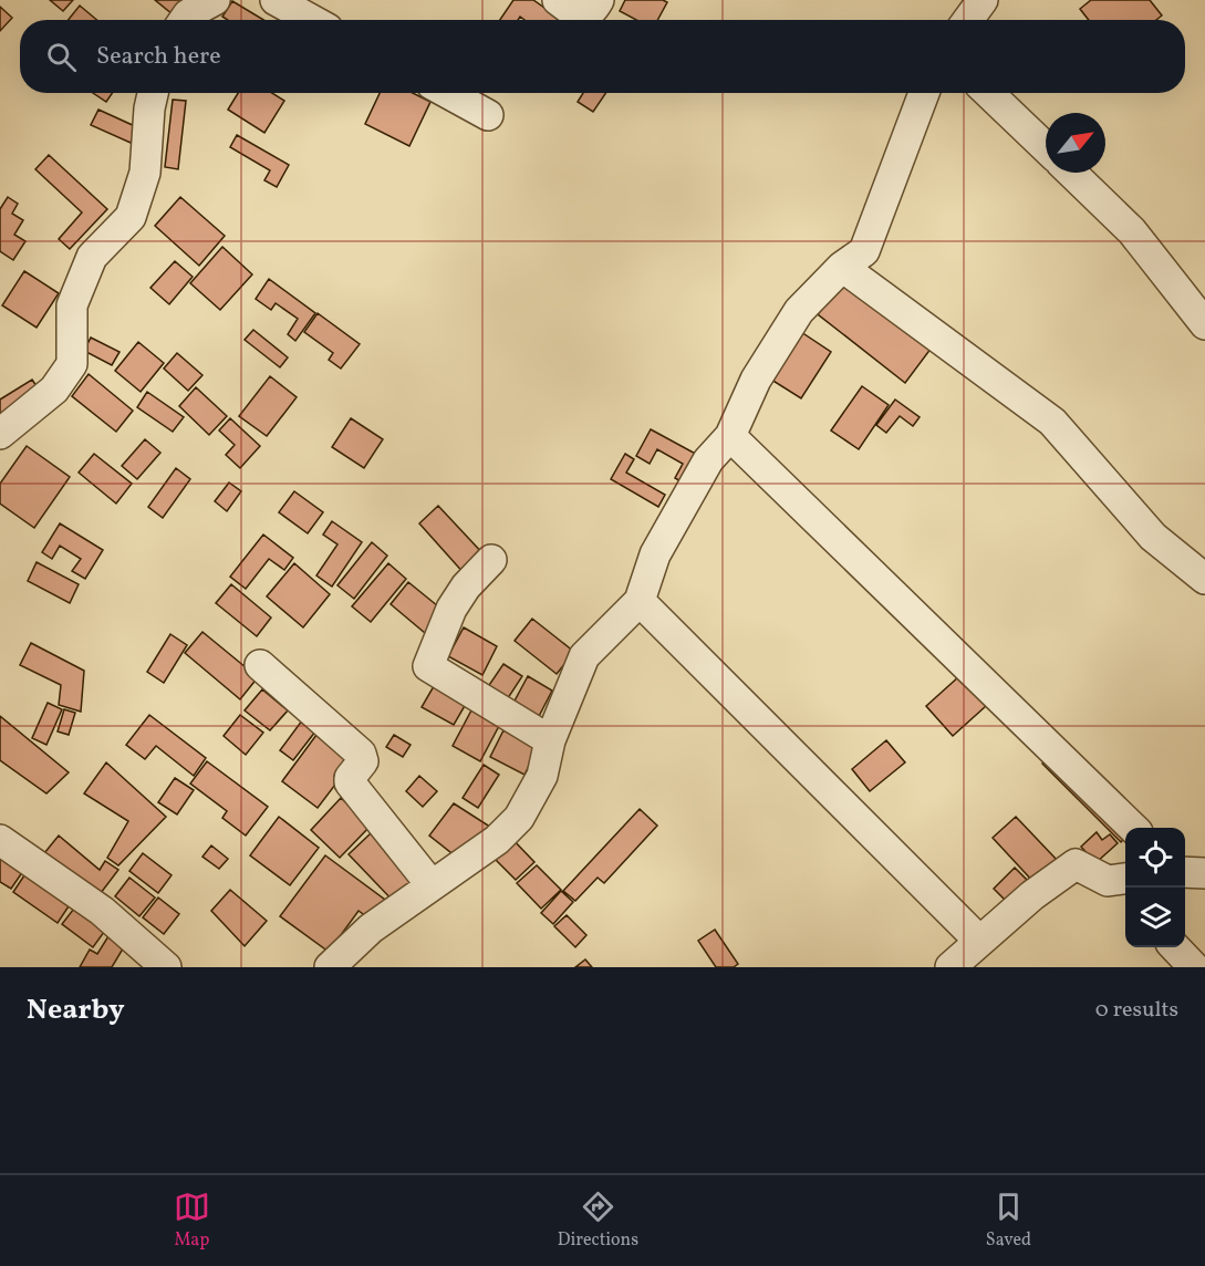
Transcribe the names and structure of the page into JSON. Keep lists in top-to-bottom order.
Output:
{
  "north": "top right",
  "page": {
    "search": "Search here",
    "heading": ["Nearby", "0 results"],
    "nav": ["Map", "Directions", "Saved"]
  }
}
